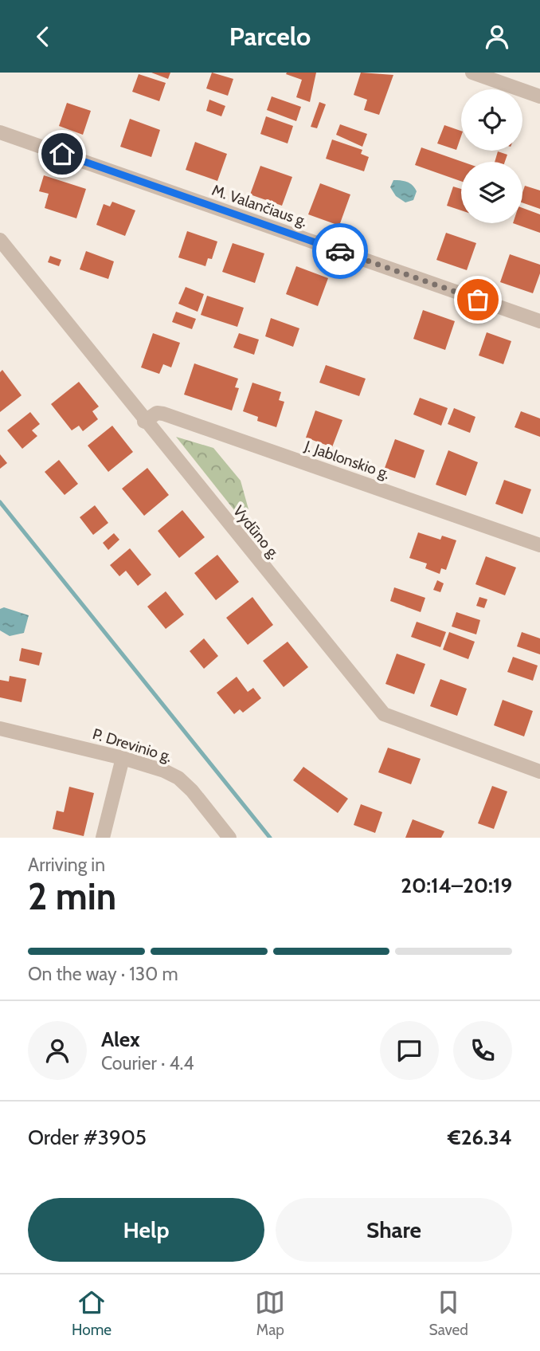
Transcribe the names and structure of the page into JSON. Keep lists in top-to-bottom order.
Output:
{
  "streets": {
    "street": [
      "M. Valančiaus g.",
      "J. Jablonskio g.",
      "Vydūno g.",
      "P. Drevinio g."
    ]
  },
  "crossings": [
    ["J. Jablonskio g.", "Vydūno g."]
  ],
  "page": {
    "header": "Parcelo",
    "heading": ["2 min", "Arriving in", "20:14–20:19"],
    "panel": [
      "Alex",
      "Courier · 4.4",
      "Order #3905",
      "€26.34"
    ],
    "bar": "On the way · 130 m",
    "buttons": ["Help", "Share"],
    "tabs": ["Home", "Map", "Saved"]
  }
}
